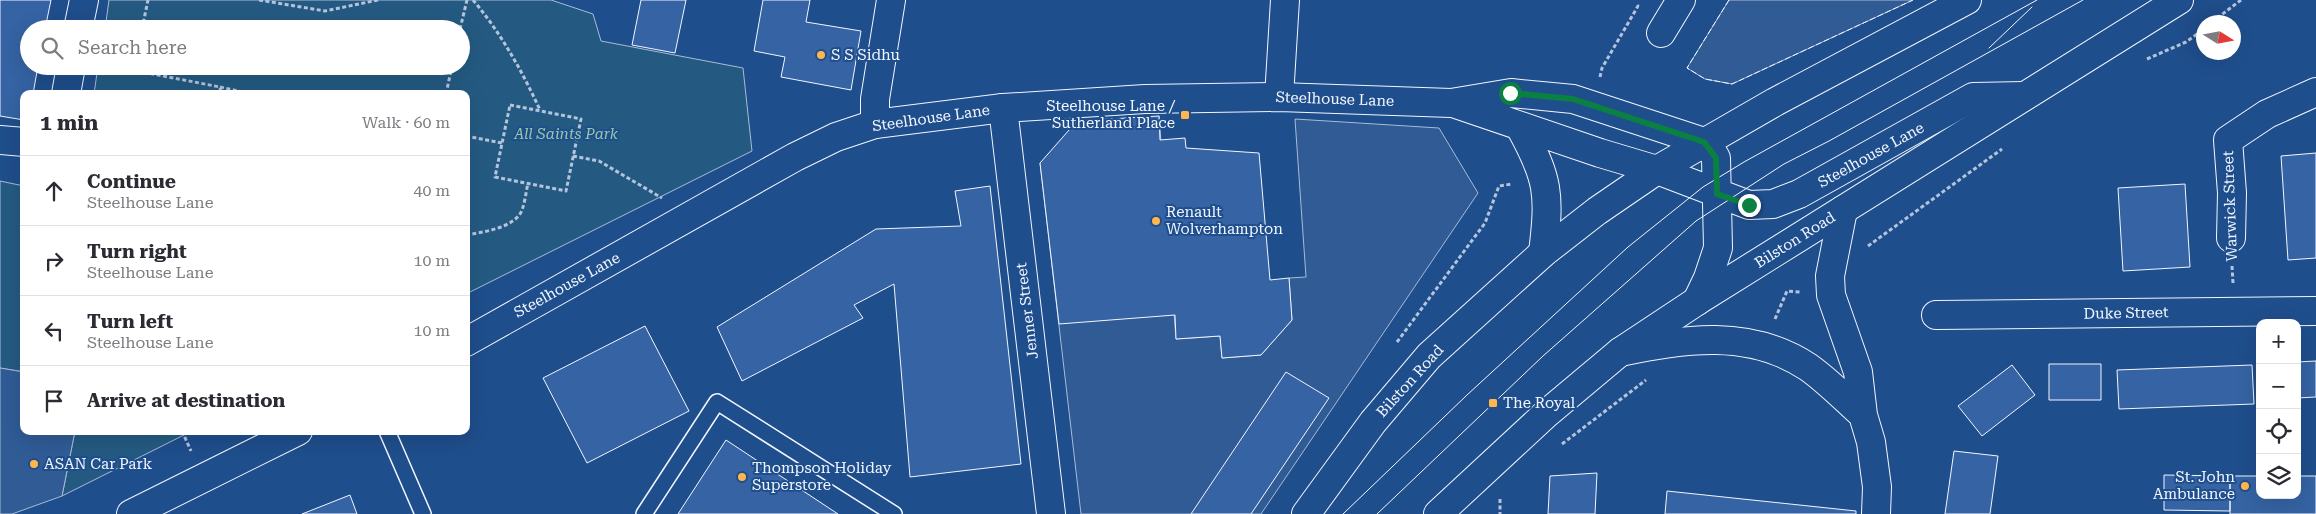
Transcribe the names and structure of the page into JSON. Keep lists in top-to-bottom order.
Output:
{
  "streets": {
    "main road": [
      "Steelhouse Lane",
      "Warwick Street",
      "Bilston Road",
      "Jenner Street",
      "Duke Street"
    ]
  },
  "crossings": [
    ["Steelhouse Lane", "Bilston Road"],
    ["Steelhouse Lane", "Jenner Street"],
    ["Warwick Street", "Duke Street"]
  ],
  "parks": ["All Saints Park"],
  "places": {
    "other": [
      "S S Sidhu",
      "Renault Wolverhampton",
      "ASAN Car Park",
      "Thompson Holiday Superstore",
      "St. John Ambulance"
    ],
    "transit": ["Steelhouse Lane / Sutherland Place", "The Royal"]
  },
  "north": "right",
  "page": {
    "search": "Search here",
    "heading": ["1 min", "Walk · 60 m"],
    "list": [
      ["Continue", "Steelhouse Lane", "40 m"],
      ["Turn right", "Steelhouse Lane", "10 m"],
      ["Turn left", "Steelhouse Lane", "10 m"],
      "Arrive at destination"
    ],
    "map_buttons": ["+", "−"]
  }
}
